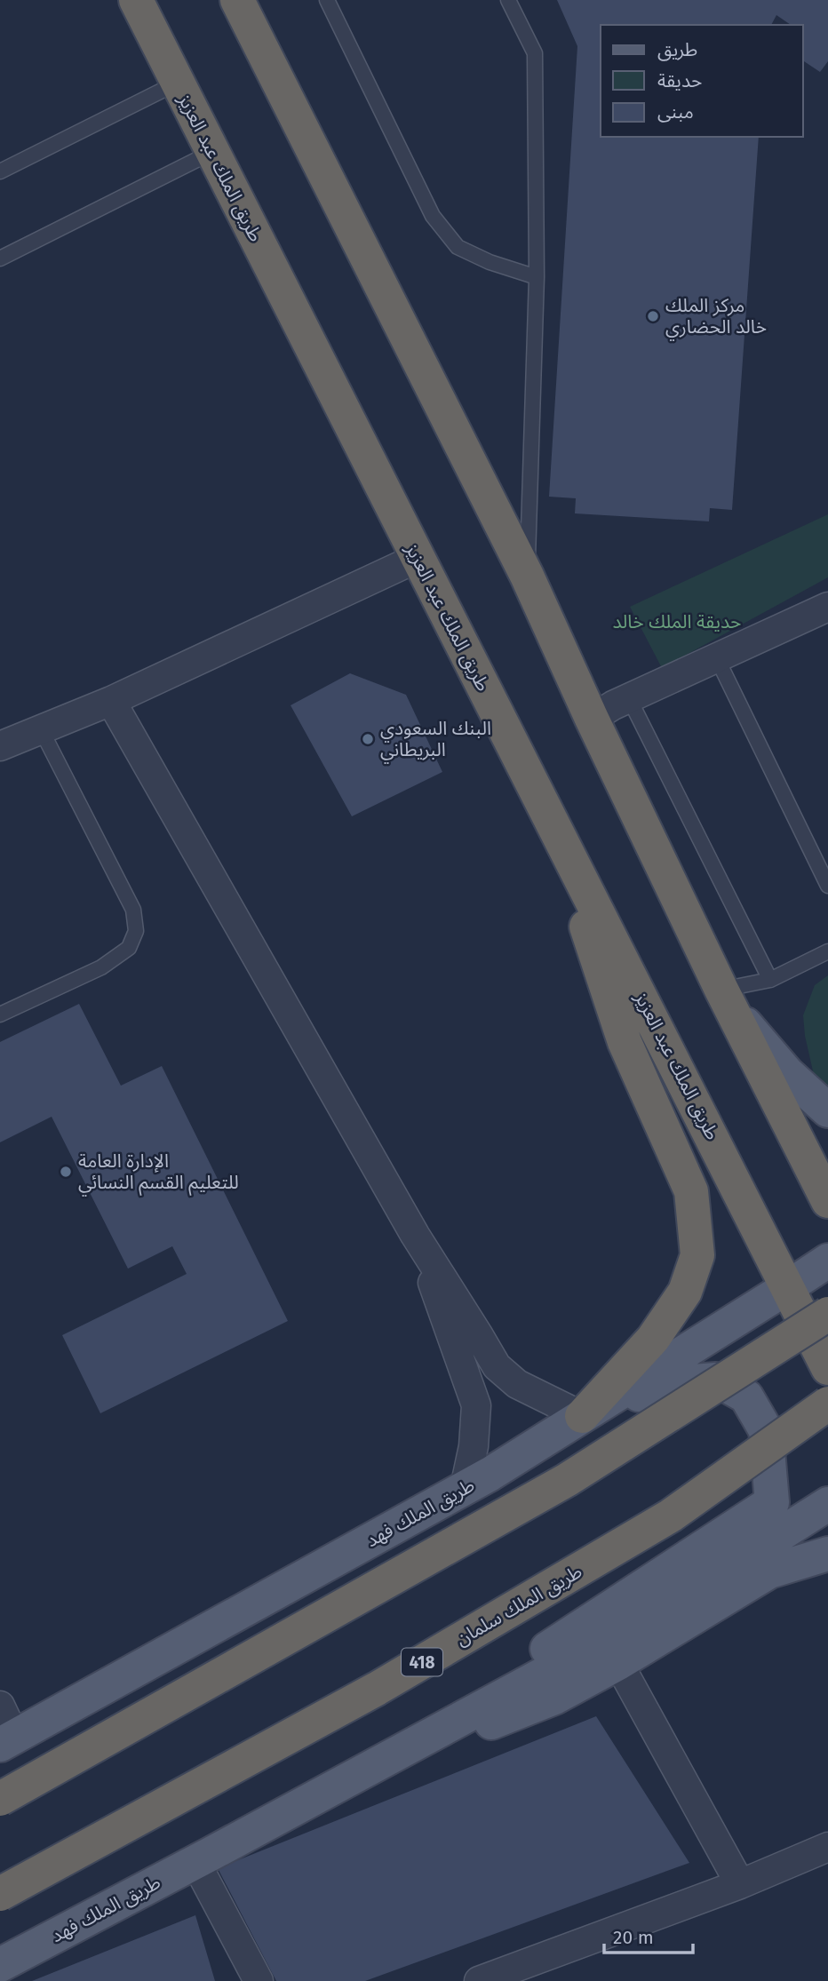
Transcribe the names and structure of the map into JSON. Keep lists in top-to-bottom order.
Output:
{
  "streets": {
    "highway": ["طريق الملك عبد العزيز", "طريق الملك سلمان", "418"],
    "main road": ["طريق الملك فهد"]
  },
  "crossings": [
    ["طريق الملك عبد العزيز", "طريق الملك فهد"]
  ],
  "parks": ["حديقة الملك خالد"],
  "places": ["مركز الملك خالد الحضاري", "البنك السعودي البريطاني", "الإدارة العامة للتعليم القسم النسائي"],
  "legend": ["طريق", "حديقة", "مبنى"],
  "scale_bar": "20 m"
}
